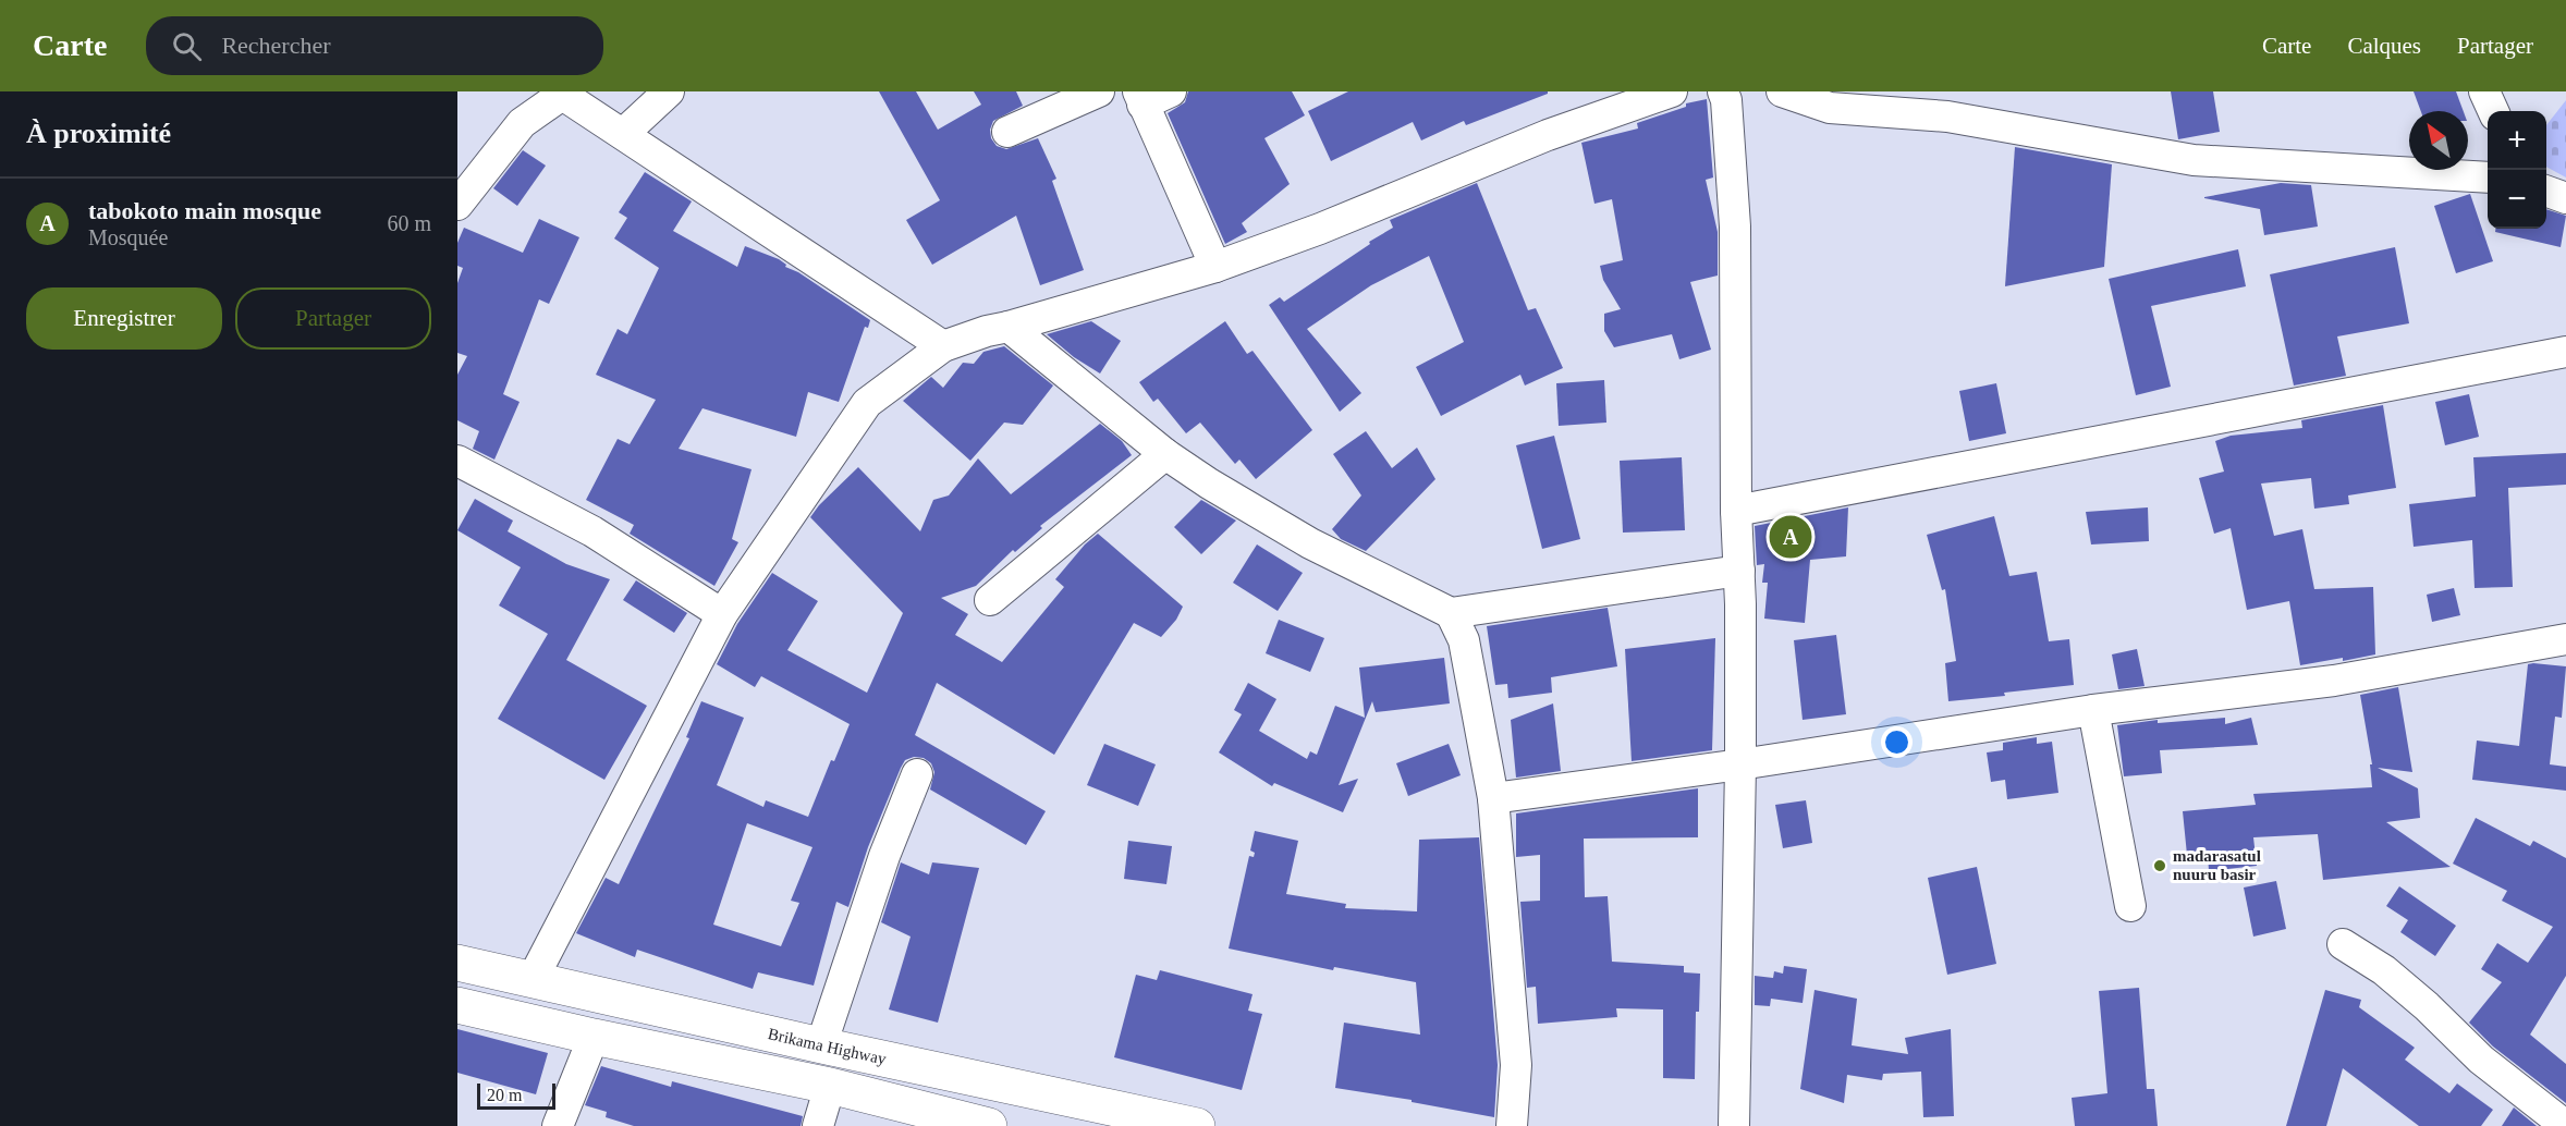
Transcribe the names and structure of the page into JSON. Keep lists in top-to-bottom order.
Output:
{
  "streets": {
    "highway": ["Brikama Highway"]
  },
  "places": ["madarasatul nuuru basir"],
  "scale_bar": "20 m",
  "north": "top left",
  "page": {
    "header": "Carte",
    "search": "Rechercher",
    "nav": ["Carte", "Calques", "Partager"],
    "heading": "À proximité",
    "map_buttons": ["+", "−"],
    "list": [
      {
        "mark": "A",
        "name": "tabokoto main mosque",
        "note": "Mosquée",
        "value": "60 m"
      }
    ],
    "buttons": ["Enregistrer", "Partager"],
    "pins": "A",
    "scale": "20 m"
  }
}
